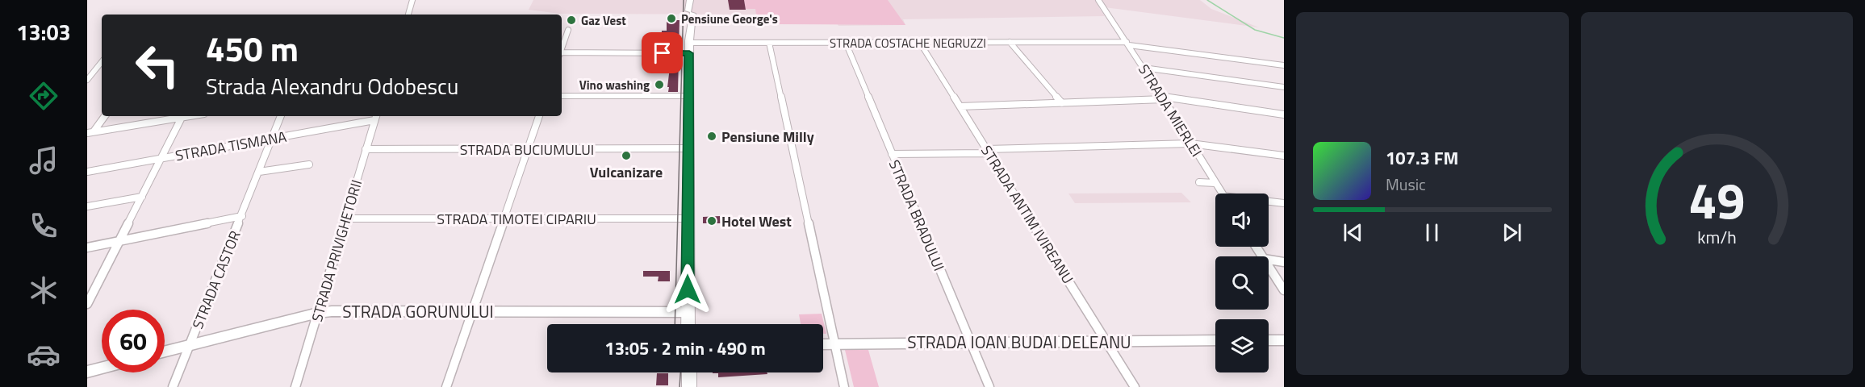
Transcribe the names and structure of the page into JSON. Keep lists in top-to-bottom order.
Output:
{
  "streets": {
    "street": [
      "STRADA COSTACHE NEGRUZZI",
      "STRADA MIERLEI",
      "STRADA TISMANA",
      "STRADA BUCIUMULUI",
      "STRADA ANTIM IVIREANU",
      "STRADA BRADULUI",
      "STRADA TIMOTEI CIPARIU",
      "STRADA PRIVIGHETORII",
      "STRADA CASTOR",
      "STRADA GORUNULUI",
      "STRADA IOAN BUDAI DELEANU"
    ]
  },
  "crossings": [
    ["STRADA COSTACHE NEGRUZZI", "STRADA MIERLEI"],
    ["STRADA COSTACHE NEGRUZZI", "STRADA ANTIM IVIREANU"],
    ["STRADA COSTACHE NEGRUZZI", "STRADA BRADULUI"],
    ["STRADA TISMANA", "STRADA PRIVIGHETORII"],
    ["STRADA TISMANA", "STRADA CASTOR"],
    ["STRADA BUCIUMULUI", "STRADA PRIVIGHETORII"],
    ["STRADA ANTIM IVIREANU", "STRADA IOAN BUDAI DELEANU"],
    ["STRADA BRADULUI", "STRADA IOAN BUDAI DELEANU"],
    ["STRADA TIMOTEI CIPARIU", "STRADA PRIVIGHETORII"],
    ["STRADA PRIVIGHETORII", "STRADA GORUNULUI"],
    ["STRADA CASTOR", "STRADA GORUNULUI"]
  ],
  "places": [
    "Pensiune George's",
    "Gaz Vest",
    "Vino washing",
    "Pensiune Milly",
    "Vulcanizare",
    "Hotel West"
  ],
  "page": {
    "tabs": "13:03",
    "turn": ["450 m", "Strada Alexandru Odobescu"],
    "song": ["107.3 FM", "Music"],
    "limit": "60",
    "trip": "13:05 · 2 min · 490 m",
    "gauge": ["49", "km/h"]
  }
}
